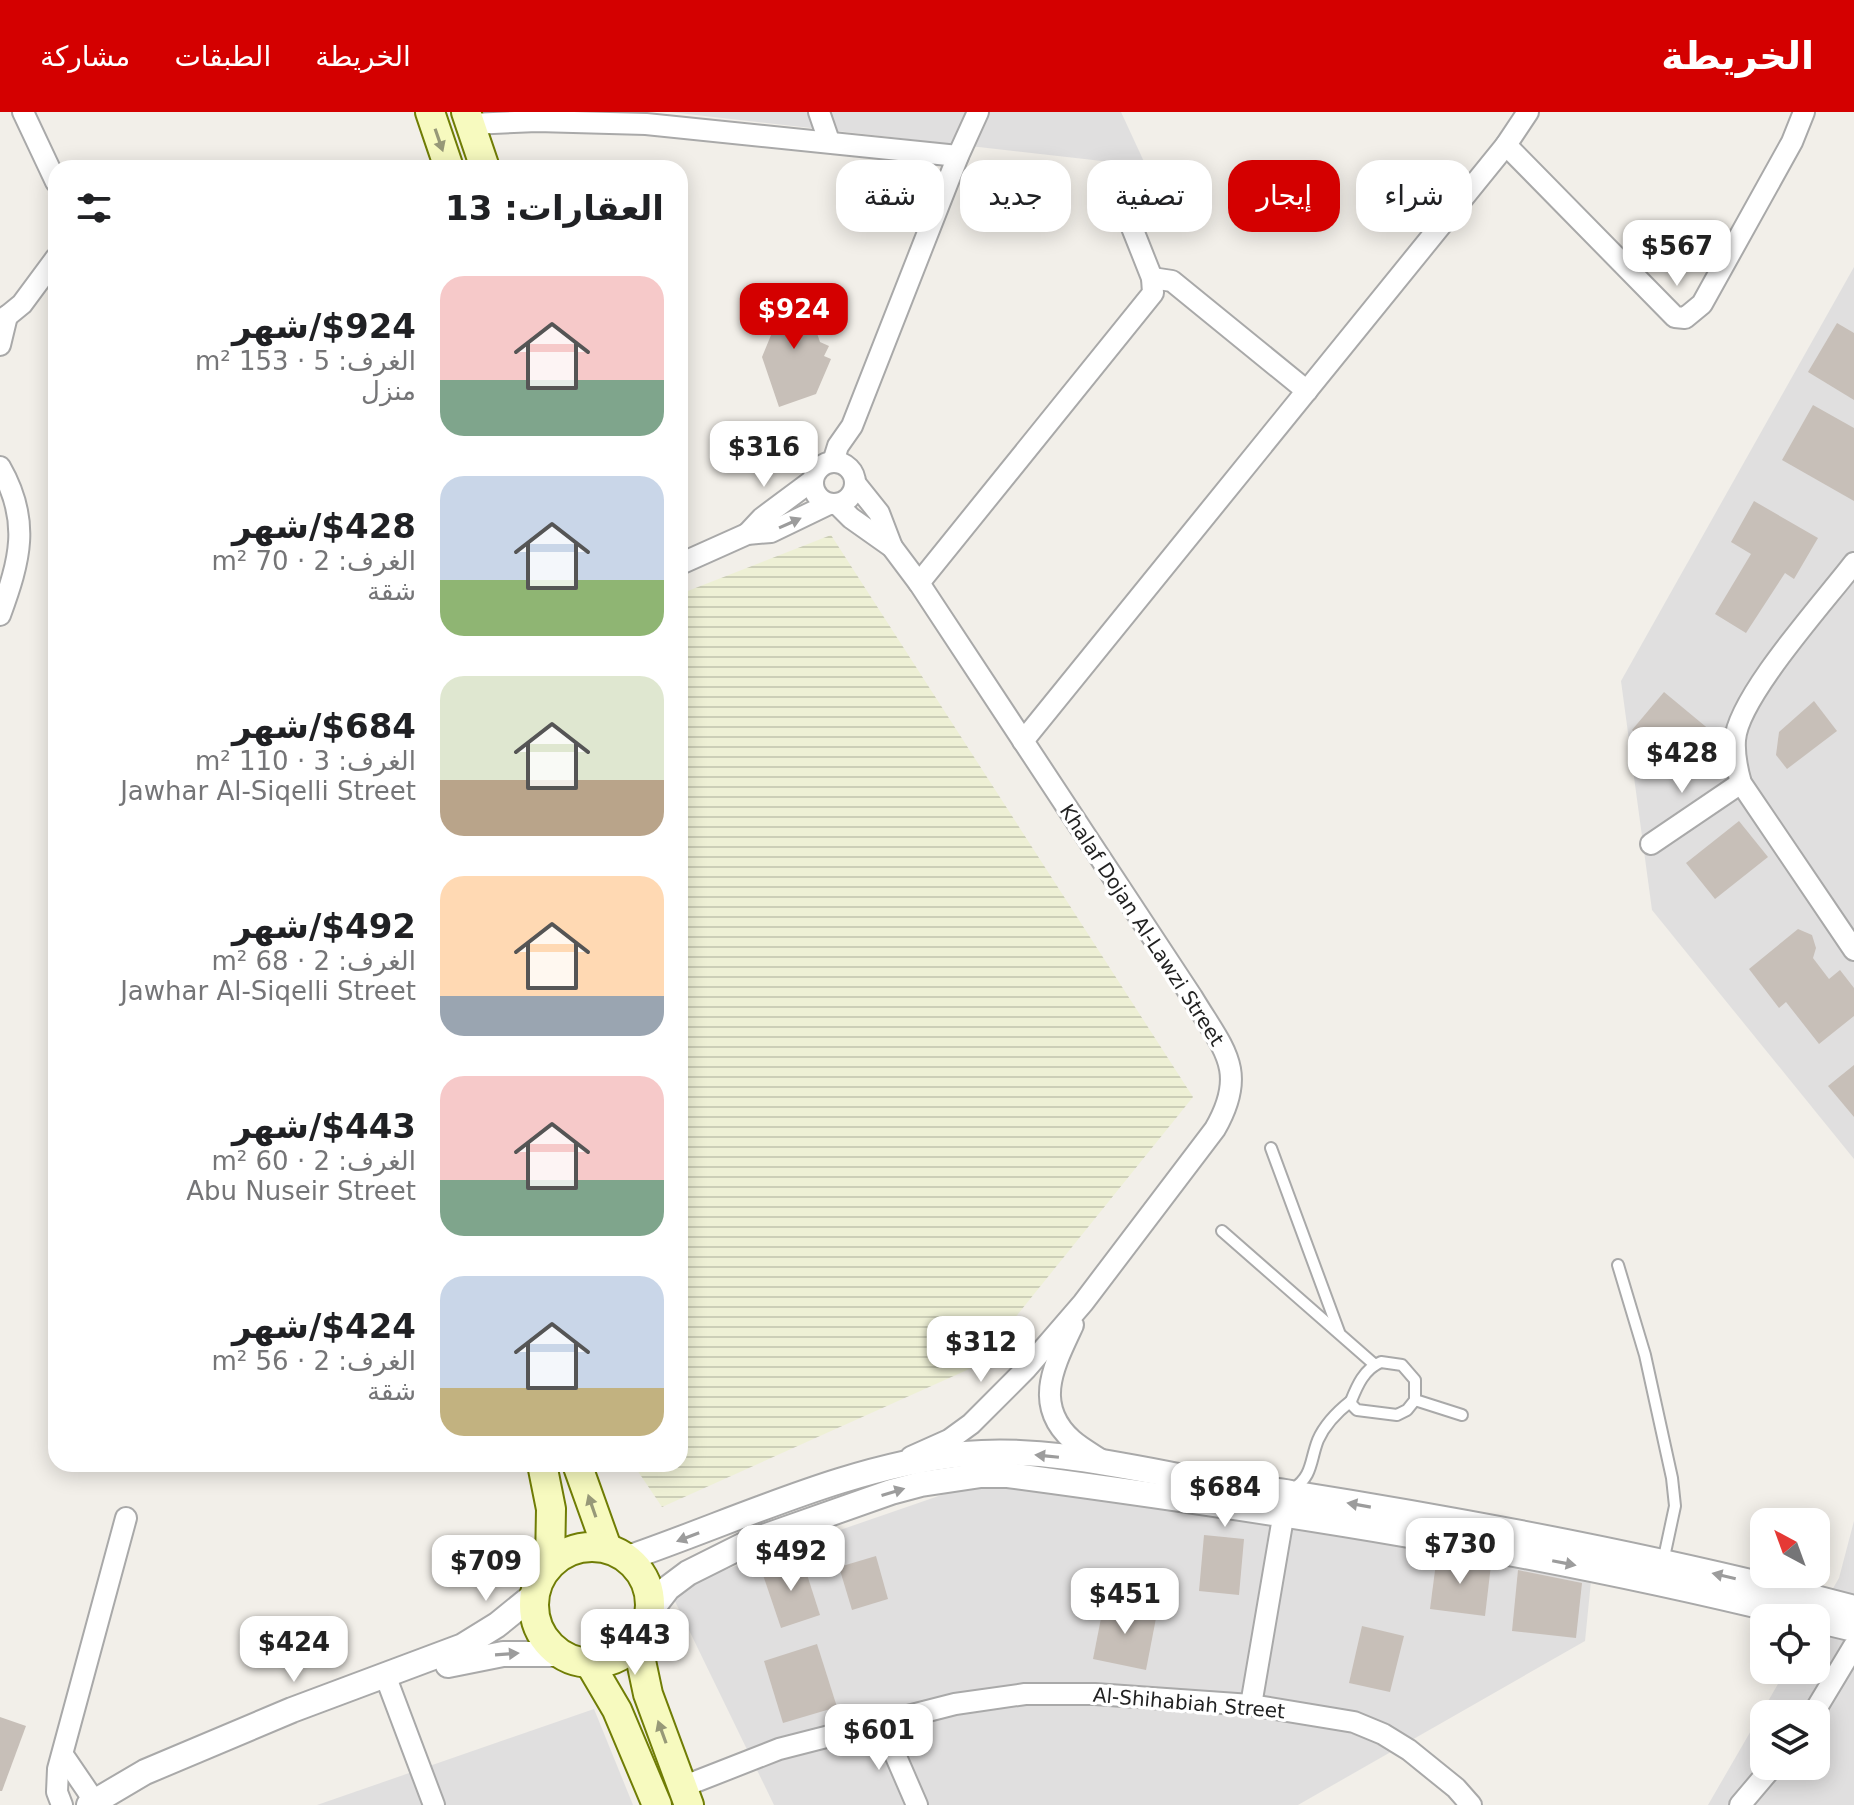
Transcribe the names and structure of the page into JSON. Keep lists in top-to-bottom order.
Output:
{
  "streets": {
    "street": ["Khalaf Dojan Al-Lawzi Street", "Al-Shihabiah Street"]
  },
  "north": "top left",
  "page": {
    "header": "الخريطة",
    "nav": ["الخريطة", "الطبقات", "مشاركة"],
    "chip": [
      "شراء",
      "إيجار",
      "تصفية",
      "جديد",
      "شقة"
    ],
    "heading": "العقارات: 13",
    "price": [
      "$567",
      "$924",
      "$316",
      "$428",
      "$312",
      "$684",
      "$730",
      "$492",
      "$709",
      "$451",
      "$443",
      "$424",
      "$601"
    ],
    "list": [
      {
        "name": "$924/شهر",
        "note": "الغرف: 5 · 153 m² · منزل"
      },
      {
        "name": "$428/شهر",
        "note": "الغرف: 2 · 70 m² · شقة"
      },
      {
        "name": "$684/شهر",
        "note": "الغرف: 3 · 110 m² · Jawhar Al-Siqelli Street"
      },
      {
        "name": "$492/شهر",
        "note": "الغرف: 2 · 68 m² · Jawhar Al-Siqelli Street"
      },
      {
        "name": "$443/شهر",
        "note": "الغرف: 2 · 60 m² · Abu Nuseir Street"
      },
      {
        "name": "$424/شهر",
        "note": "الغرف: 2 · 56 m² · شقة"
      }
    ]
  }
}
